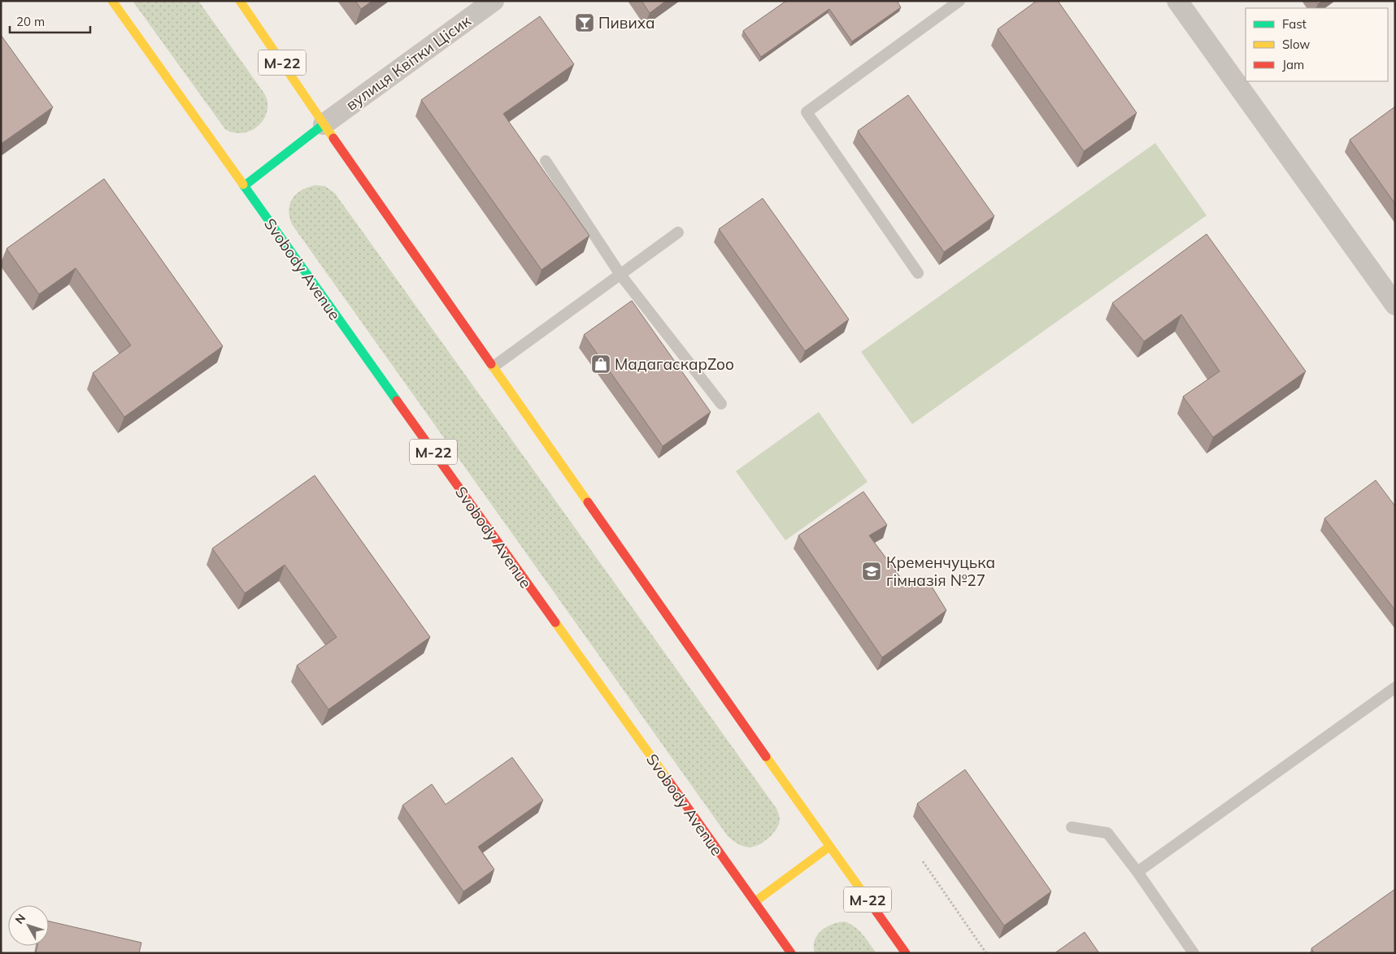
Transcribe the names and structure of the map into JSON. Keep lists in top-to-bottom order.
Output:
{
  "streets": {
    "highway": ["М-22", "Svobody Avenue"],
    "street": ["вулиця Квітки Цісик"]
  },
  "crossings": [
    ["М-22", "вулиця Квітки Цісик"]
  ],
  "places": {
    "bar": ["Пивиха"],
    "shop": ["МадагаскарZoo"],
    "school or university": ["Кременчуцька гімназія №27"]
  },
  "legend": ["Fast", "Slow", "Jam"],
  "scale_bar": "20 m",
  "north": "top left"
}
